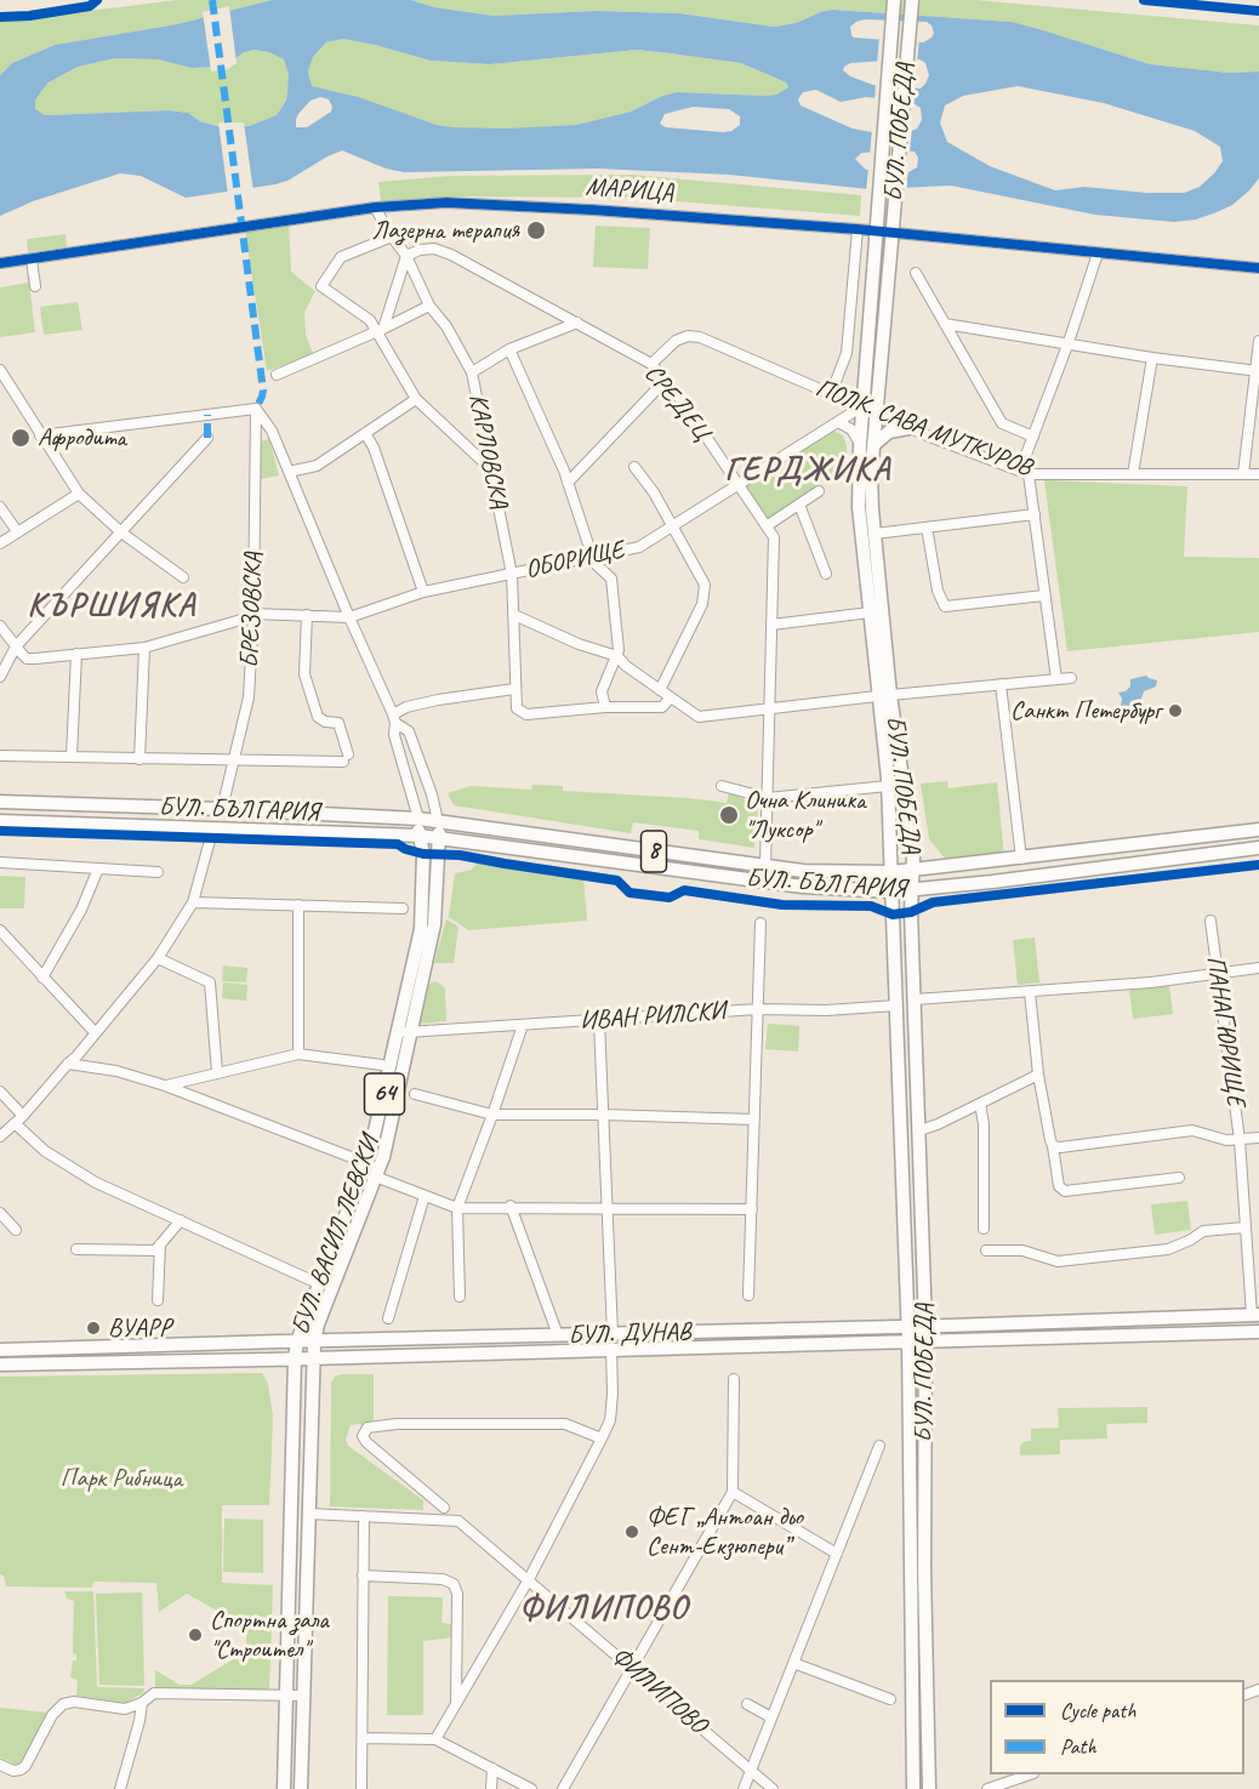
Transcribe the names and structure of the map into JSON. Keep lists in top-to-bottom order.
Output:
{
  "streets": {
    "main road": [
      "БУЛ. ПОБЕДА",
      "БУЛ. БЪЛГАРИЯ",
      "8",
      "64",
      "БУЛ. ВАСИЛ ЛЕВСКИ",
      "БУЛ. ДУНАВ"
    ],
    "street": [
      "МАРИЦА",
      "СРЕДЕЦ",
      "ПОЛК. САВА МУТКУРОВ",
      "КАРЛОВСКА",
      "ОБОРИЩЕ",
      "БРЕЗОВСКА",
      "ИВАН РИЛСКИ",
      "ПАНАГЮРИЩЕ",
      "ФИЛИПОВО"
    ]
  },
  "crossings": [
    ["БУЛ. ПОБЕДА", "ПОЛК. САВА МУТКУРОВ"],
    ["БУЛ. ПОБЕДА", "ОБОРИЩЕ"],
    ["БУЛ. ПОБЕДА", "БУЛ. БЪЛГАРИЯ"],
    ["БУЛ. ПОБЕДА", "ИВАН РИЛСКИ"],
    ["БУЛ. ПОБЕДА", "БУЛ. ДУНАВ"],
    ["МАРИЦА", "КАРЛОВСКА"],
    ["СРЕДЕЦ", "ПОЛК. САВА МУТКУРОВ"],
    ["СРЕДЕЦ", "КАРЛОВСКА"],
    ["СРЕДЕЦ", "ОБОРИЩЕ"],
    ["СРЕДЕЦ", "БУЛ. БЪЛГАРИЯ"],
    ["ПОЛК. САВА МУТКУРОВ", "ОБОРИЩЕ"],
    ["КАРЛОВСКА", "ОБОРИЩЕ"],
    ["ОБОРИЩЕ", "БРЕЗОВСКА"],
    ["БРЕЗОВСКА", "БУЛ. БЪЛГАРИЯ"],
    ["БУЛ. БЪЛГАРИЯ", "БУЛ. ВАСИЛ ЛЕВСКИ"],
    ["ИВАН РИЛСКИ", "БУЛ. ВАСИЛ ЛЕВСКИ"],
    ["ПАНАГЮРИЩЕ", "БУЛ. ДУНАВ"],
    ["БУЛ. ВАСИЛ ЛЕВСКИ", "БУЛ. ДУНАВ"],
    ["БУЛ. ВАСИЛ ЛЕВСКИ", "ФИЛИПОВО"]
  ],
  "districts": ["ГЕРДЖИКА", "КЪРШИЯКА", "ФИЛИПОВО"],
  "parks": ["Парк Рибница"],
  "places": [
    "Лазерна терапия",
    "Афродита",
    "Санкт Петербург",
    "Очна Клиника \"Луксор\"",
    "ВУАРР",
    "ФЕГ „Антоан дьо Сент-Екзюпери”",
    "Спортна зала \"Строител\""
  ],
  "legend": ["Cycle path", "Path"]
}
